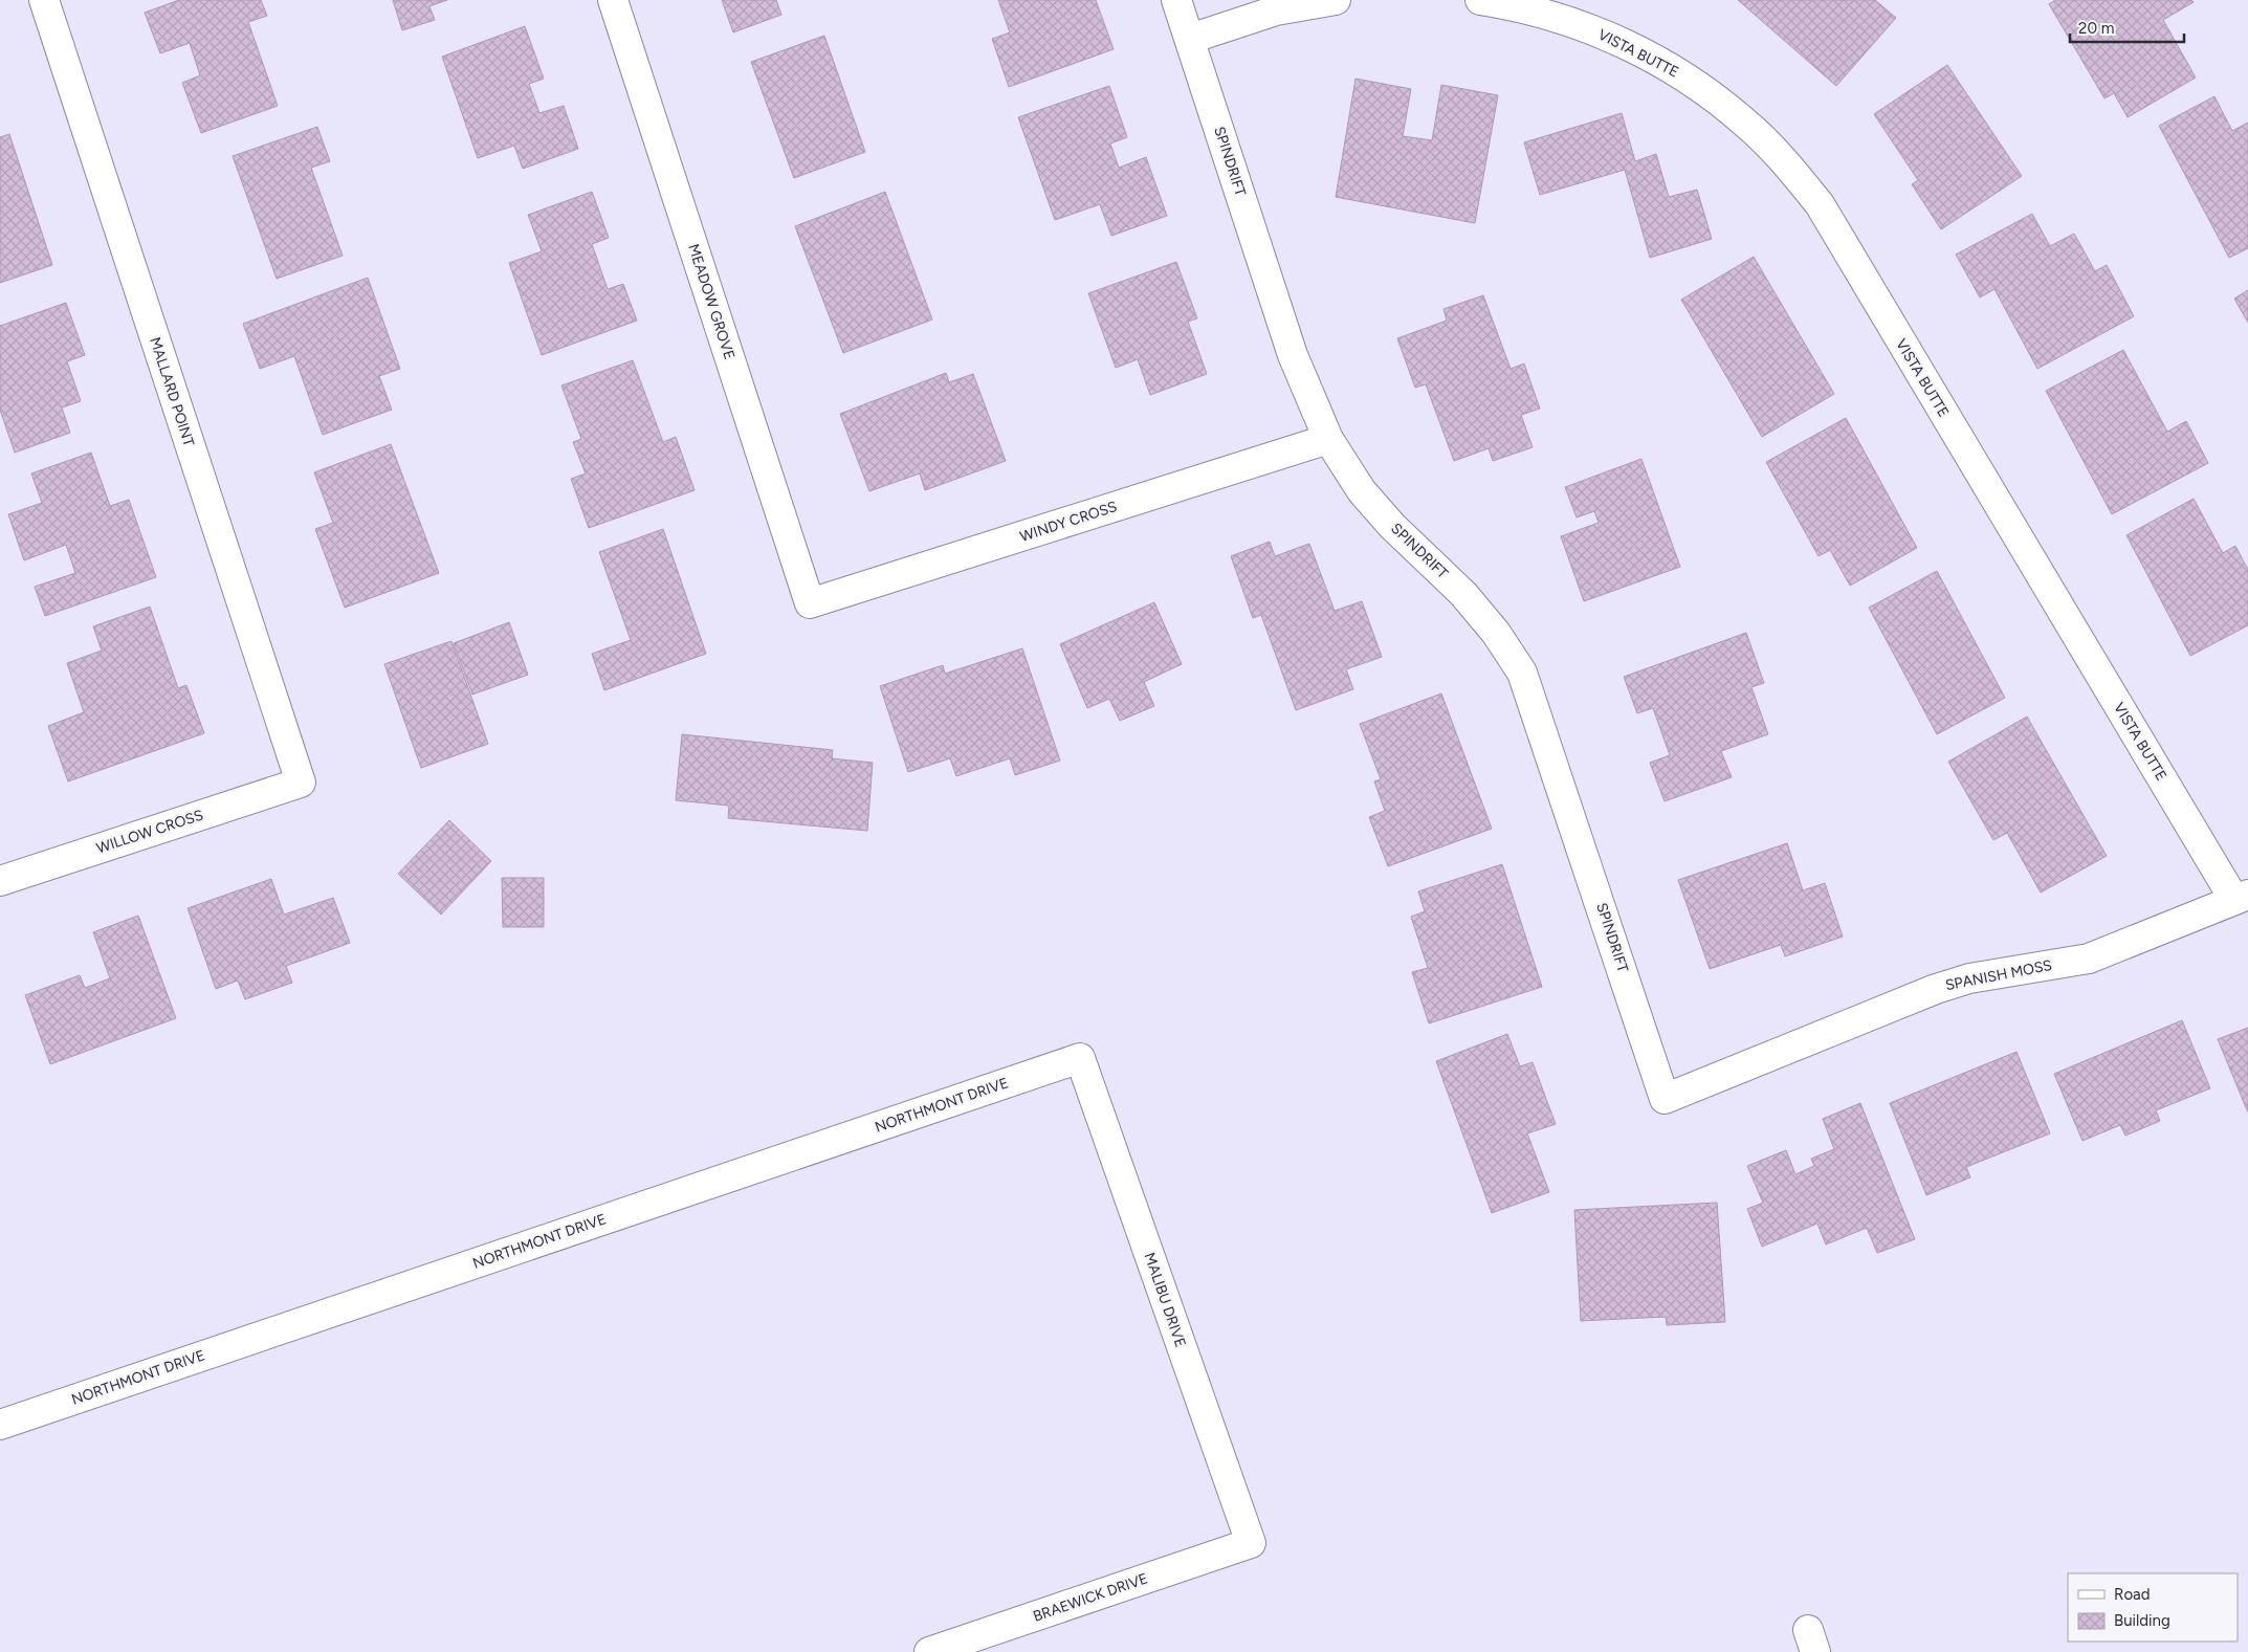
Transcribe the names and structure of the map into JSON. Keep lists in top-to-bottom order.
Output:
{
  "streets": {
    "street": [
      "VISTA BUTTE",
      "SPINDRIFT",
      "MEADOW GROVE",
      "MALLARD POINT",
      "WINDY CROSS",
      "WILLOW CROSS",
      "SPANISH MOSS",
      "NORTHMONT DRIVE",
      "MALIBU DRIVE",
      "BRAEWICK DRIVE"
    ]
  },
  "crossings": [
    ["VISTA BUTTE", "SPANISH MOSS"],
    ["SPINDRIFT", "WINDY CROSS"],
    ["SPINDRIFT", "SPANISH MOSS"],
    ["MEADOW GROVE", "WINDY CROSS"],
    ["MALLARD POINT", "WILLOW CROSS"],
    ["NORTHMONT DRIVE", "MALIBU DRIVE"],
    ["MALIBU DRIVE", "BRAEWICK DRIVE"]
  ],
  "legend": ["Road", "Building"],
  "scale_bar": "20 m"
}
